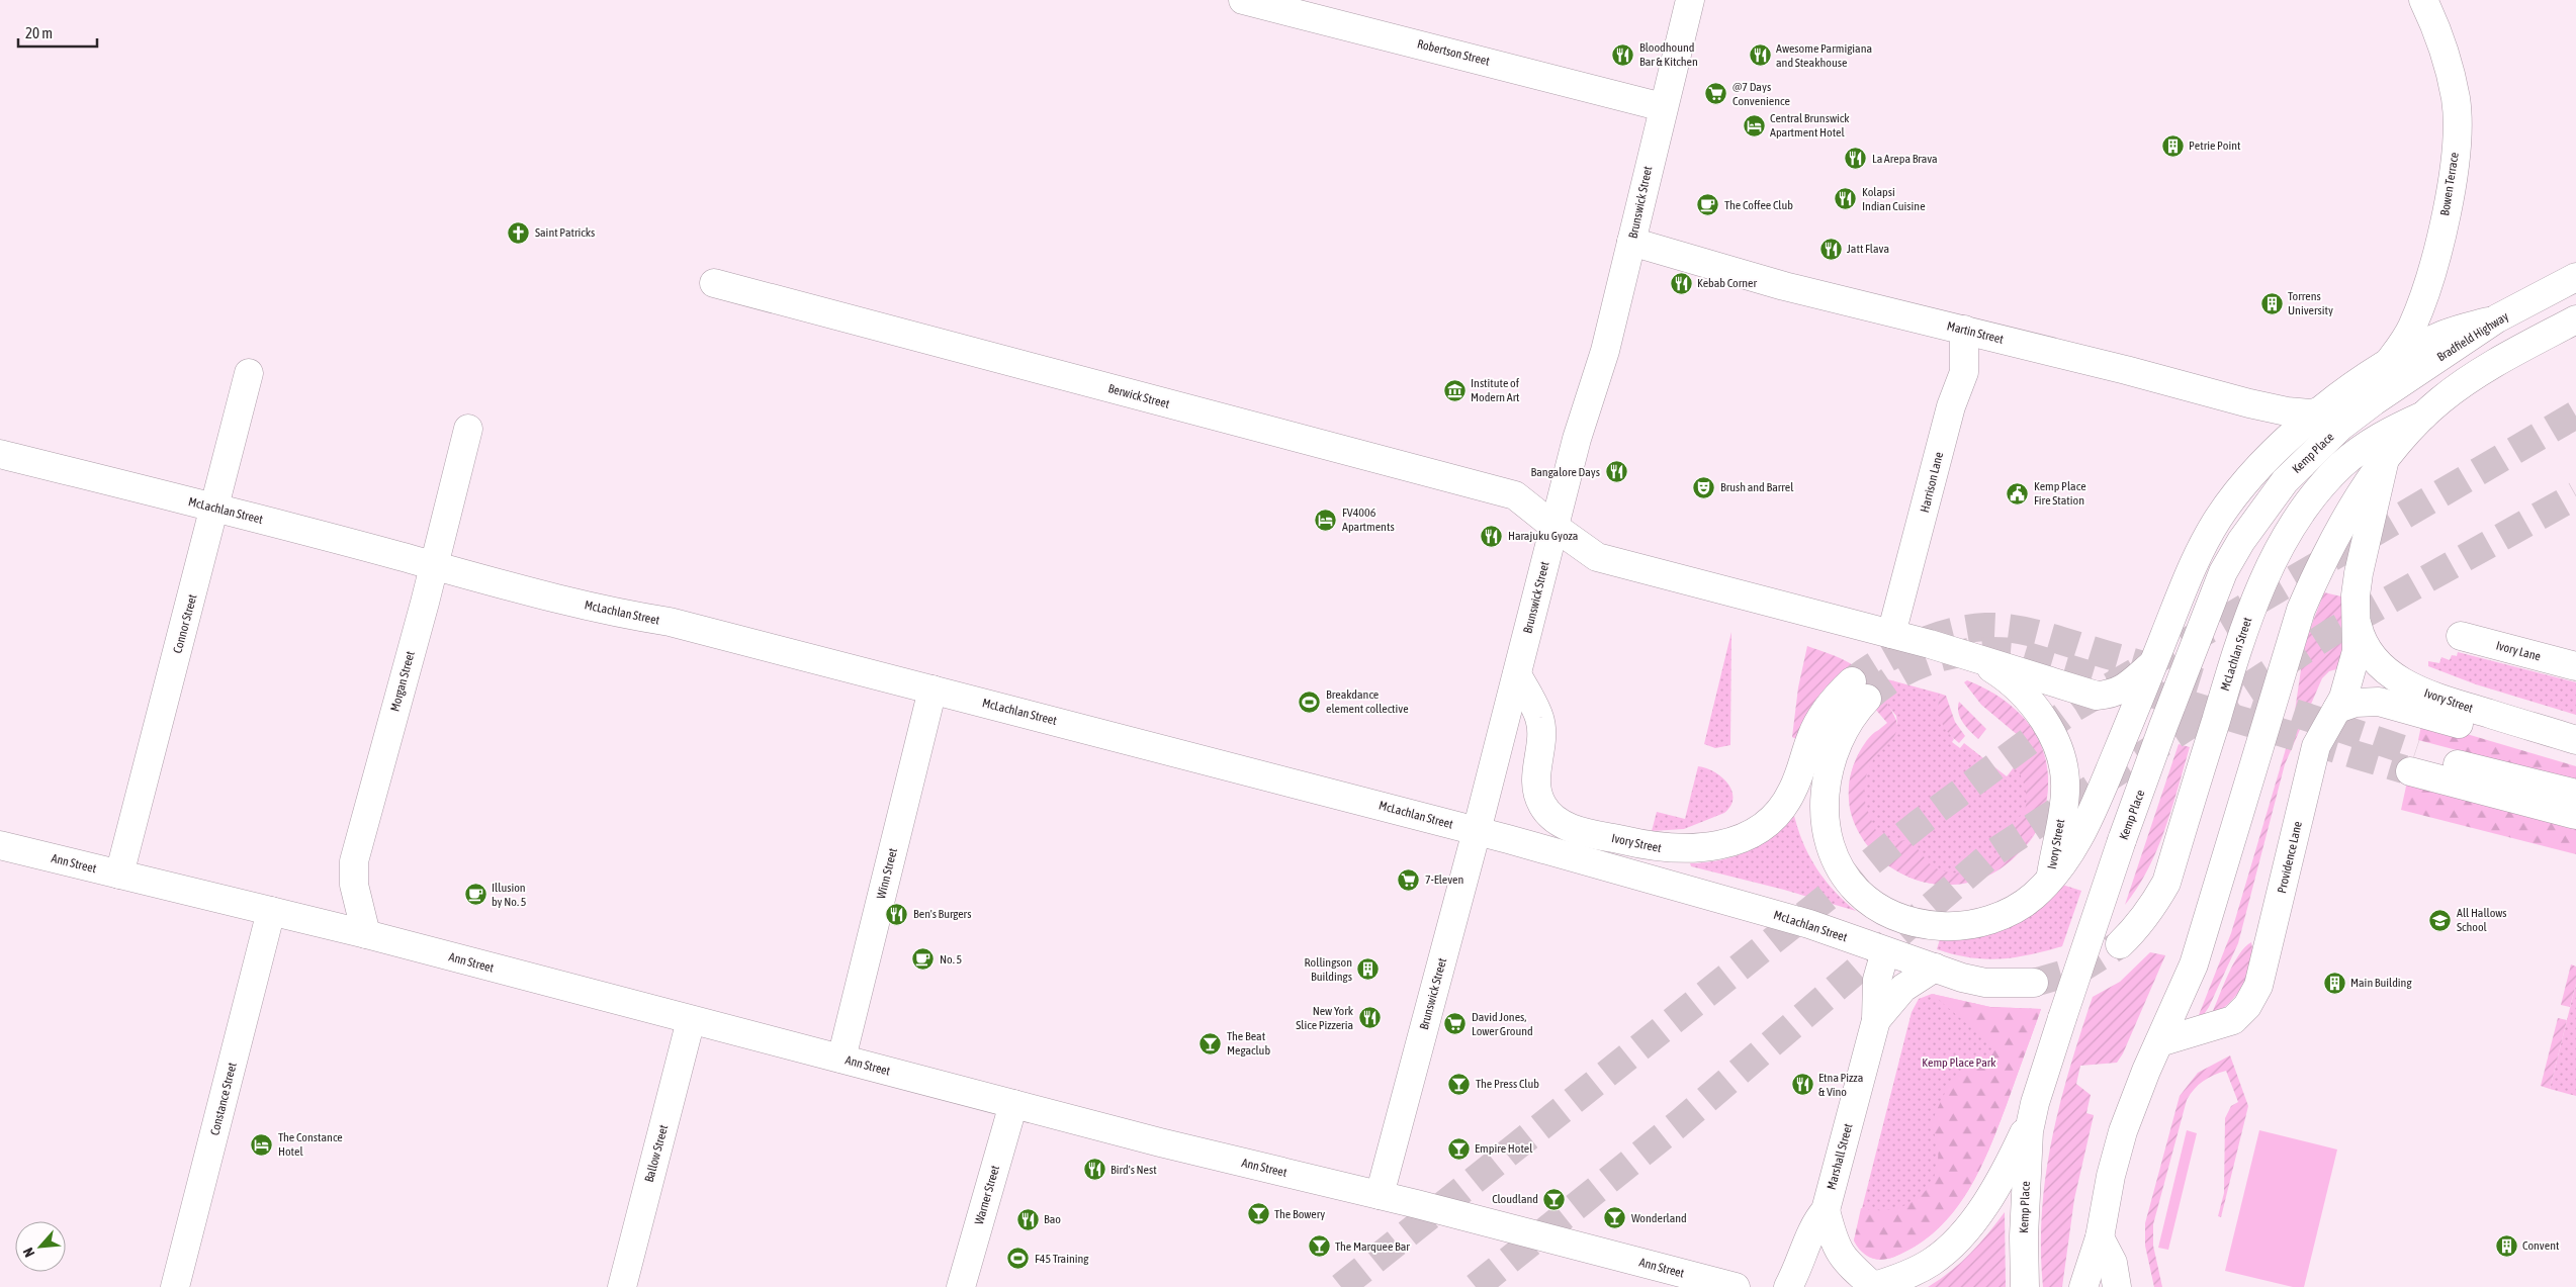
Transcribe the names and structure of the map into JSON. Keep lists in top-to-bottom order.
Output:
{
  "streets": {
    "main road": [
      "Robertson Street",
      "Bowen Terrace",
      "Brunswick Street",
      "Martin Street",
      "Bradfield Highway",
      "Berwick Street",
      "Kemp Place",
      "Harrison Lane",
      "McLachlan Street",
      "Connor Street",
      "Ivory Lane",
      "Morgan Street",
      "Ivory Street",
      "Providence Lane",
      "Ann Street",
      "Winn Street",
      "Constance Street",
      "Ballow Street",
      "Marshall Street",
      "Warner Street"
    ]
  },
  "crossings": [
    ["Robertson Street", "Brunswick Street"],
    ["Bowen Terrace", "Kemp Place"],
    ["Brunswick Street", "Martin Street"],
    ["Brunswick Street", "Berwick Street"],
    ["Brunswick Street", "McLachlan Street"],
    ["Brunswick Street", "Ivory Street"],
    ["Brunswick Street", "Ann Street"],
    ["Martin Street", "Kemp Place"],
    ["Martin Street", "Harrison Lane"],
    ["Bradfield Highway", "Kemp Place"],
    ["Berwick Street", "Ivory Street"],
    ["Kemp Place", "Ivory Street"],
    ["Harrison Lane", "Ivory Street"],
    ["McLachlan Street", "Connor Street"],
    ["McLachlan Street", "Morgan Street"],
    ["McLachlan Street", "Winn Street"],
    ["McLachlan Street", "Marshall Street"],
    ["Connor Street", "Ann Street"],
    ["Morgan Street", "Ann Street"],
    ["Ivory Street", "Providence Lane"],
    ["Ann Street", "Winn Street"],
    ["Ann Street", "Constance Street"],
    ["Ann Street", "Ballow Street"],
    ["Ann Street", "Warner Street"]
  ],
  "parks": ["Kemp Place Park"],
  "places": {
    "restaurant": [
      "Bloodhound Bar & Kitchen",
      "Awesome Parmigiana and Steakhouse",
      "La Arepa Brava",
      "Kolapsi Indian Cuisine",
      "Jatt Flava",
      "Kebab Corner",
      "Bangalore Days",
      "Harajuku Gyoza",
      "Ben's Burgers",
      "New York Slice Pizzeria",
      "Etna Pizza & Vino",
      "Bird's Nest",
      "Bao"
    ],
    "supermarket": ["@7 Days Convenience", "7-Eleven", "David Jones, Lower Ground"],
    "hotel": ["Central Brunswick Apartment Hotel", "FV4006 Apartments", "The Constance Hotel"],
    "building": [
      "Petrie Point",
      "Torrens University",
      "Rollingson Buildings",
      "Main Building",
      "Convent"
    ],
    "cafe": ["The Coffee Club", "Illusion by No. 5", "No. 5"],
    "church": ["Saint Patricks"],
    "museum": ["Institute of Modern Art"],
    "theatre": ["Brush and Barrel"],
    "public building": ["Kemp Place Fire Station"],
    "sports": ["Breakdance element collective", "F45 Training"],
    "school or university": ["All Hallows School"],
    "bar": [
      "The Beat Megaclub",
      "The Press Club",
      "Empire Hotel",
      "Cloudland",
      "The Bowery",
      "Wonderland",
      "The Marquee Bar"
    ]
  },
  "scale_bar": "20 m",
  "north": "bottom left"
}
